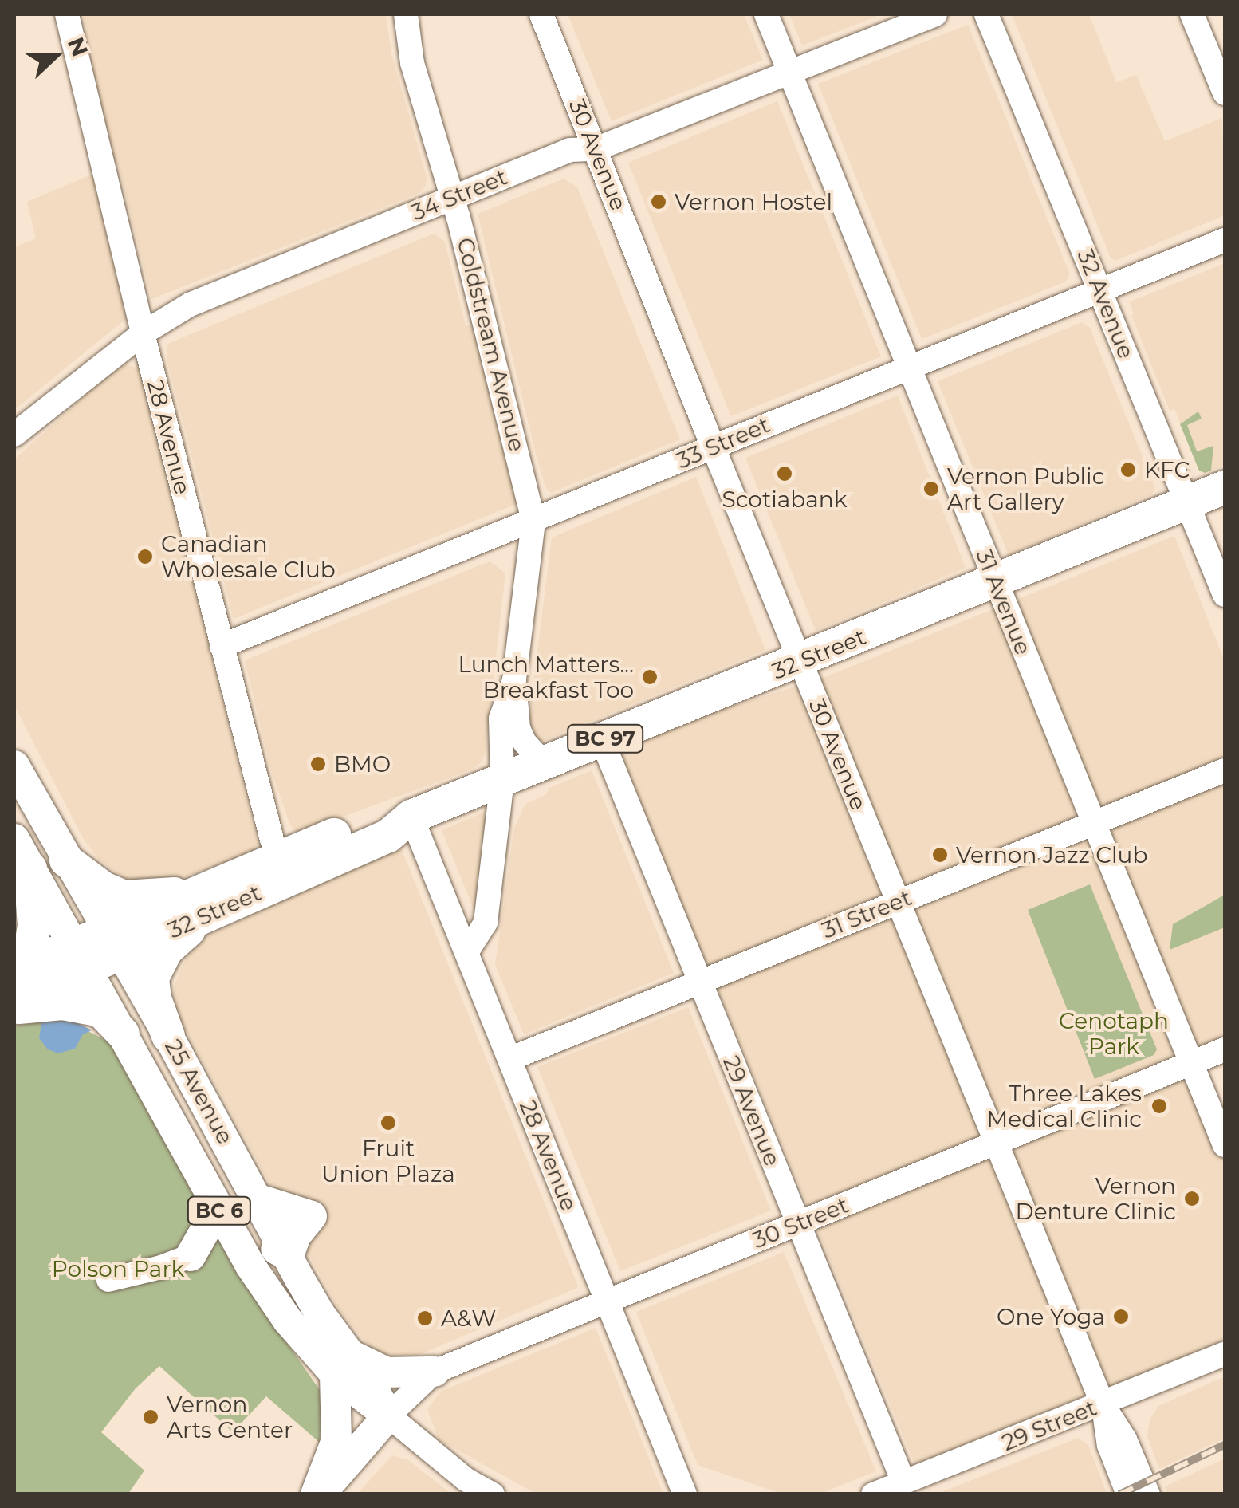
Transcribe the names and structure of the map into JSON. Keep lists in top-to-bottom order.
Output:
{
  "streets": {
    "highway": ["32 Street", "BC 97"],
    "main road": ["25 Avenue", "BC 6"],
    "street": [
      "30 Avenue",
      "34 Street",
      "32 Avenue",
      "Coldstream Avenue",
      "28 Avenue",
      "33 Street",
      "31 Avenue",
      "31 Street",
      "29 Avenue",
      "30 Street",
      "29 Street"
    ]
  },
  "crossings": [
    ["30 Avenue", "34 Street"],
    ["30 Avenue", "33 Street"],
    ["30 Avenue", "32 Street"],
    ["30 Avenue", "31 Street"],
    ["30 Avenue", "30 Street"],
    ["30 Avenue", "29 Street"],
    ["34 Street", "Coldstream Avenue"],
    ["34 Street", "28 Avenue"],
    ["34 Street", "31 Avenue"],
    ["32 Avenue", "33 Street"],
    ["32 Avenue", "32 Street"],
    ["Coldstream Avenue", "28 Avenue"],
    ["Coldstream Avenue", "33 Street"],
    ["Coldstream Avenue", "32 Street"],
    ["28 Avenue", "33 Street"],
    ["28 Avenue", "32 Street"],
    ["28 Avenue", "31 Street"],
    ["28 Avenue", "30 Street"],
    ["33 Street", "31 Avenue"],
    ["31 Avenue", "32 Street"],
    ["31 Avenue", "31 Street"],
    ["31 Avenue", "30 Street"],
    ["32 Street", "25 Avenue"],
    ["32 Street", "29 Avenue"],
    ["31 Street", "29 Avenue"],
    ["25 Avenue", "30 Street"],
    ["29 Avenue", "30 Street"],
    ["29 Avenue", "29 Street"]
  ],
  "parks": ["Cenotaph Park", "Polson Park"],
  "places": [
    "Vernon Hostel",
    "KFC",
    "Scotiabank",
    "Vernon Public Art Gallery",
    "Canadian Wholesale Club",
    "Lunch Matters... Breakfast Too",
    "BMO",
    "Vernon Jazz Club",
    "Three Lakes Medical Clinic",
    "Fruit Union Plaza",
    "Vernon Denture Clinic",
    "One Yoga",
    "A&W",
    "Vernon Arts Center"
  ],
  "north": "right"
}
